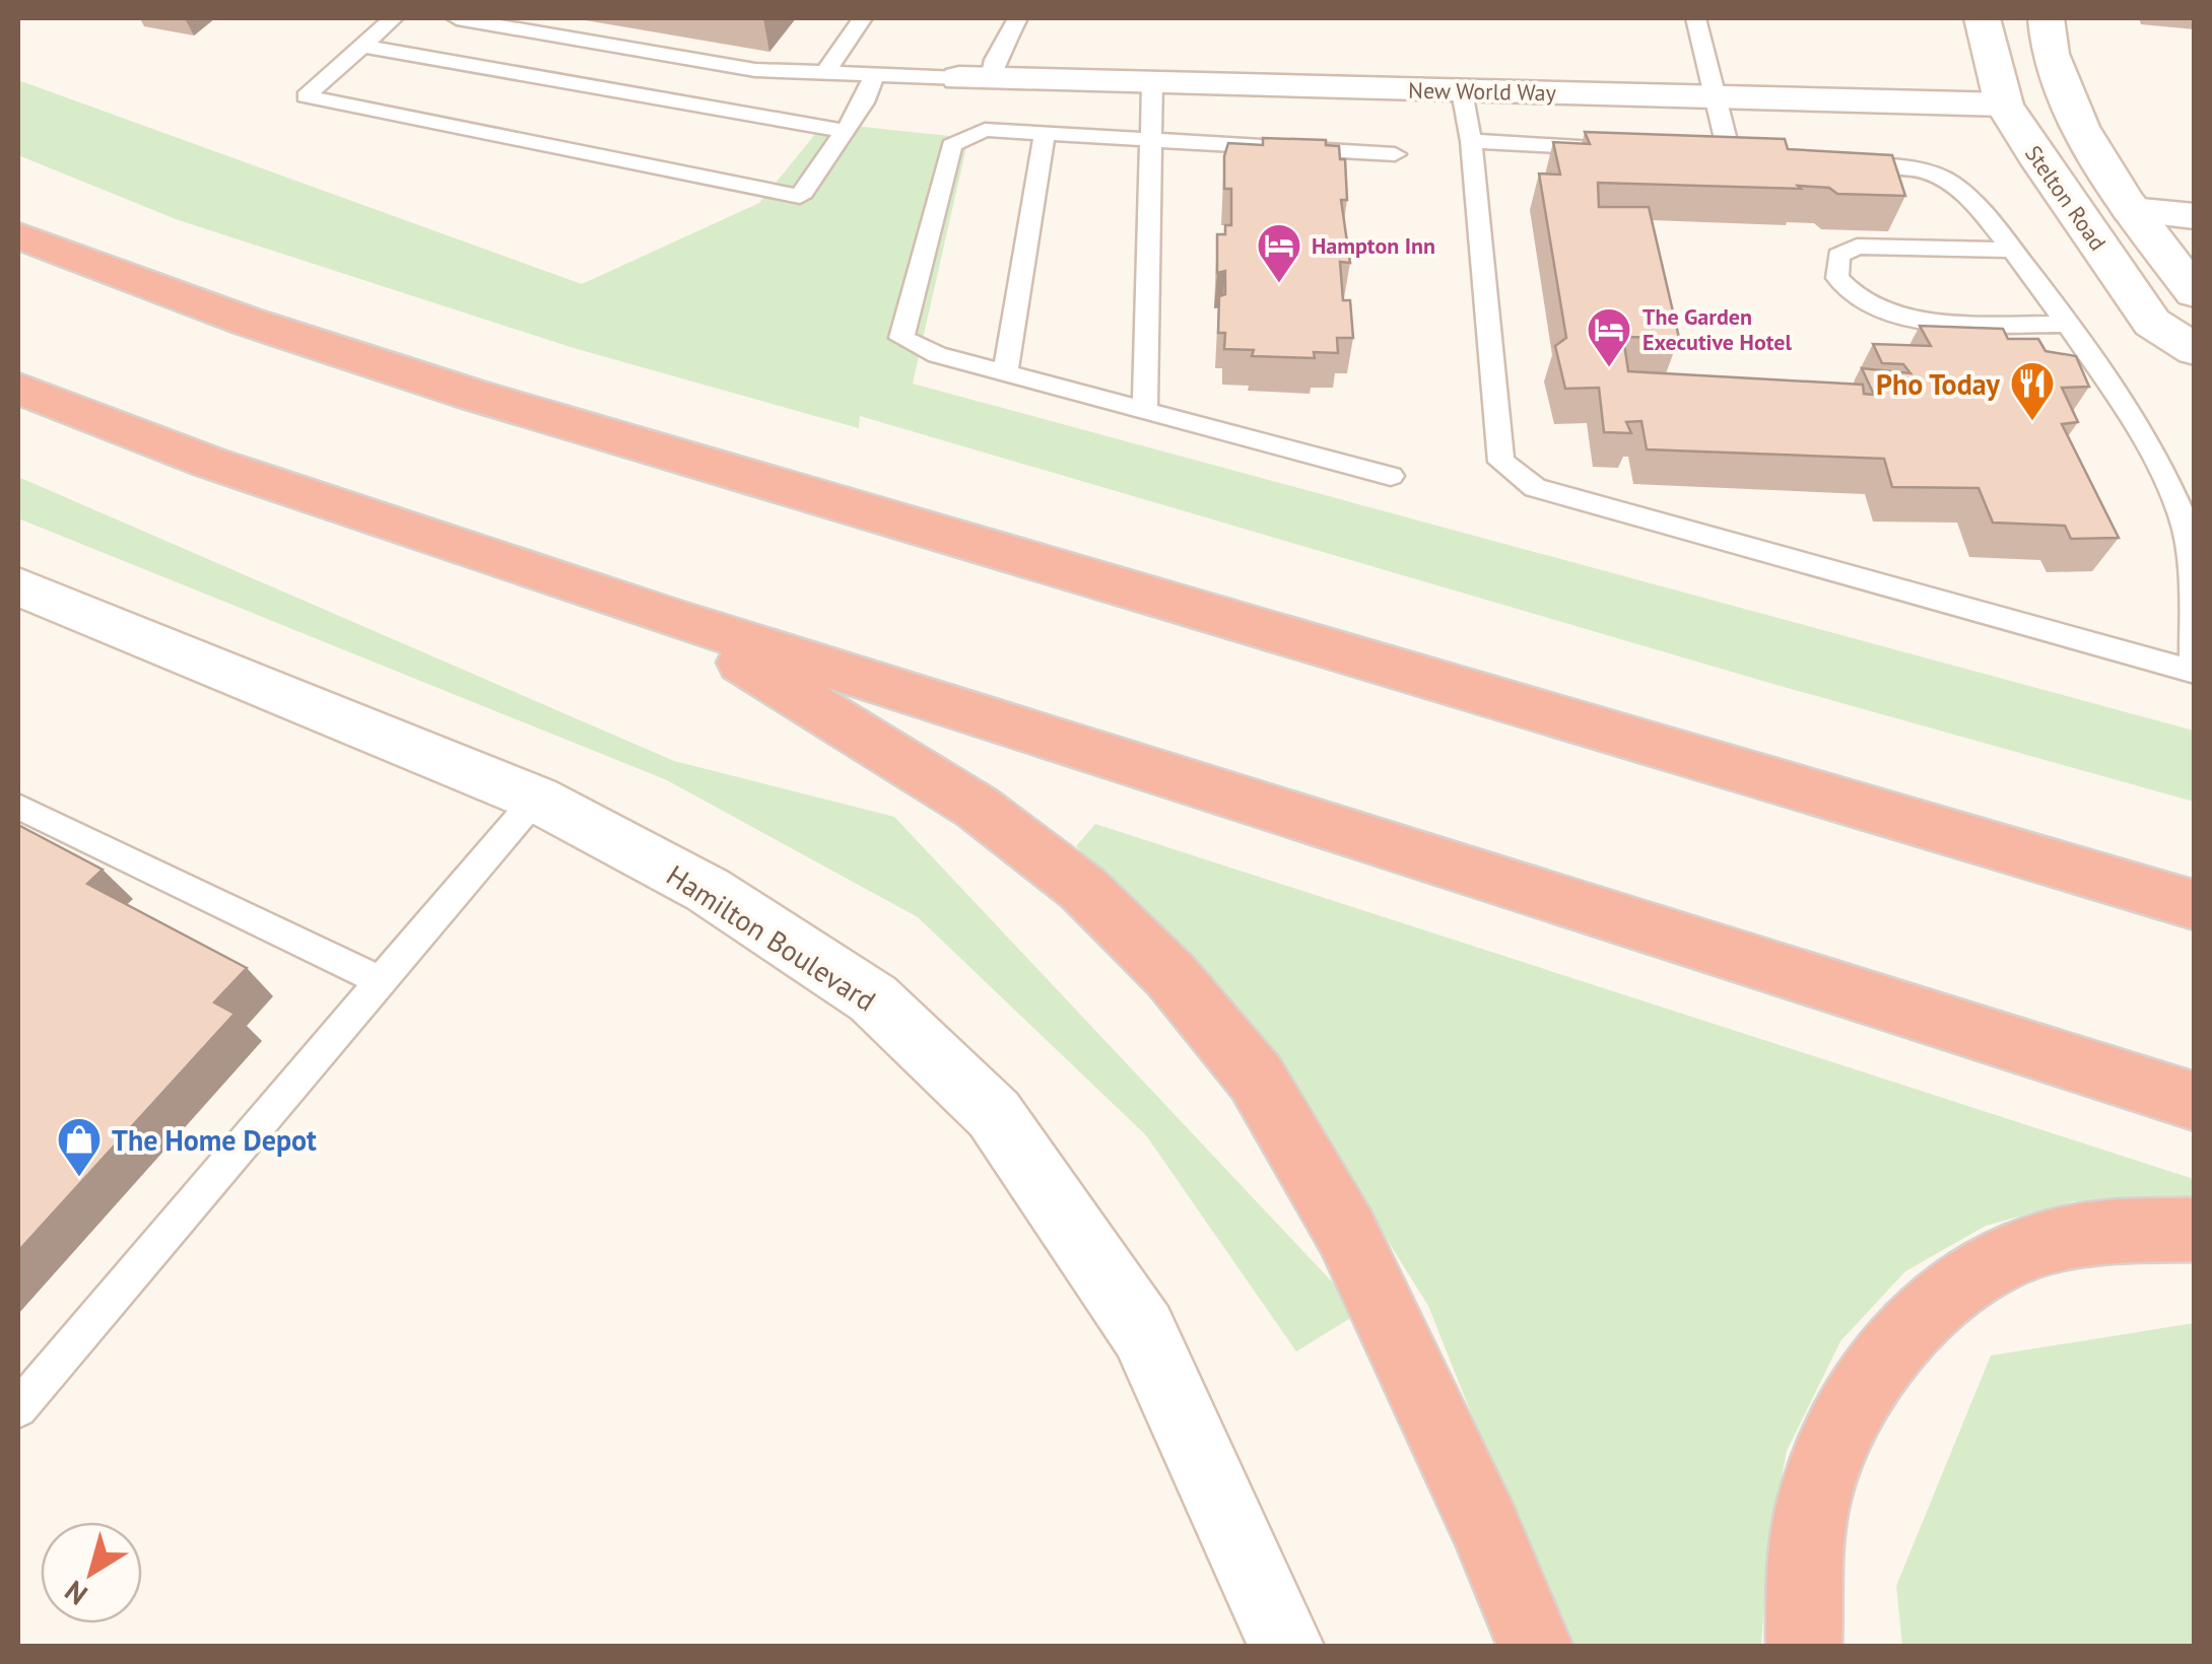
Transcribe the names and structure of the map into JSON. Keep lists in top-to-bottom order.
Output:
{
  "streets": {
    "street": ["New World Way", "Stelton Road", "Hamilton Boulevard"]
  },
  "crossings": [
    ["New World Way", "Stelton Road"]
  ],
  "places": {
    "hotel": ["Hampton Inn", "The Garden Executive Hotel"],
    "restaurant": ["Pho Today"],
    "shop": ["The Home Depot"]
  },
  "north": "bottom left"
}
